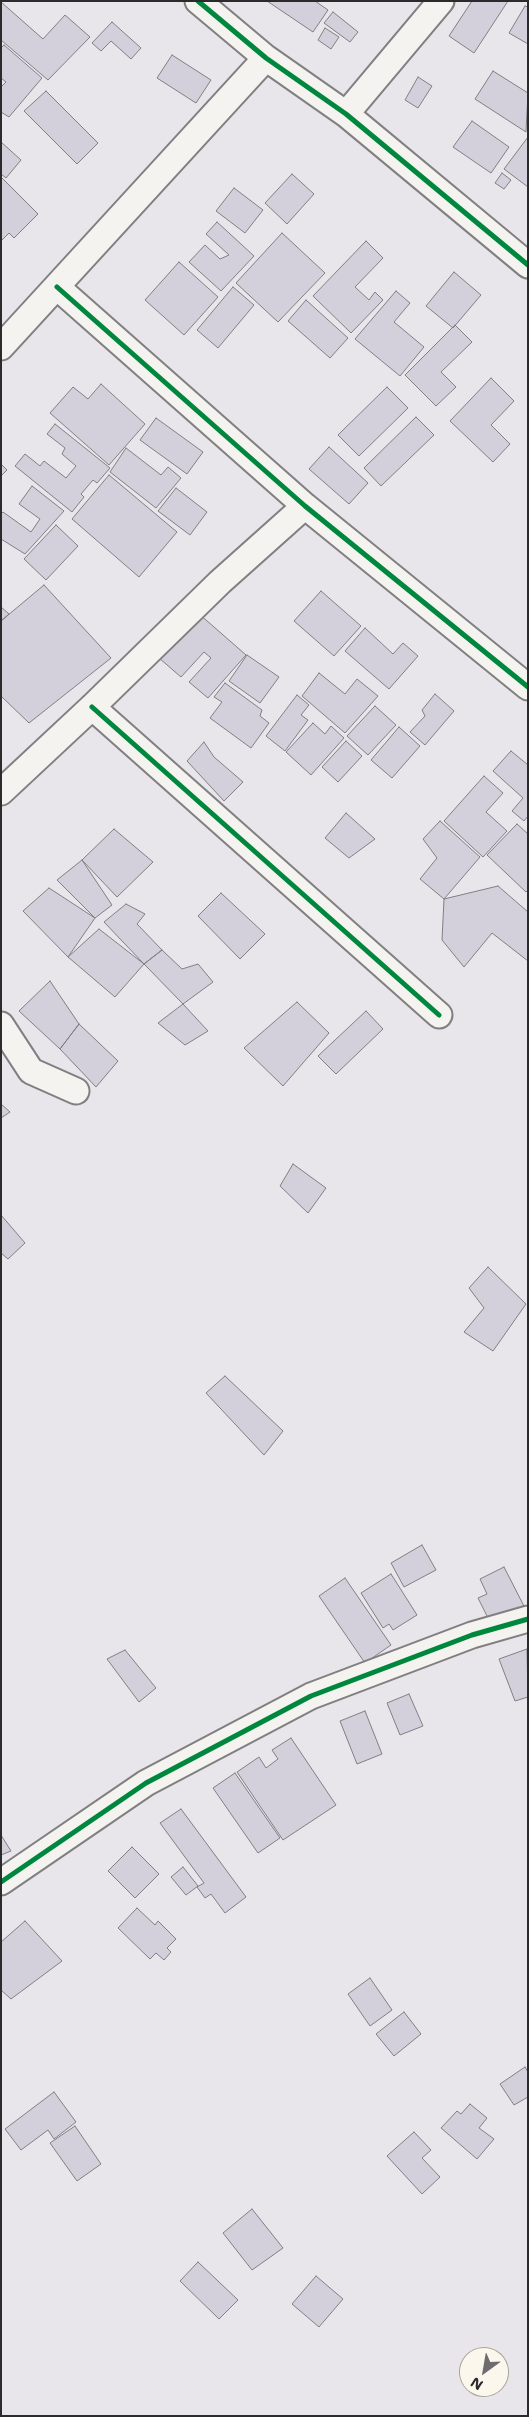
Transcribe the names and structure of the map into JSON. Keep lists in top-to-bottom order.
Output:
{
  "north": "bottom left"
}
